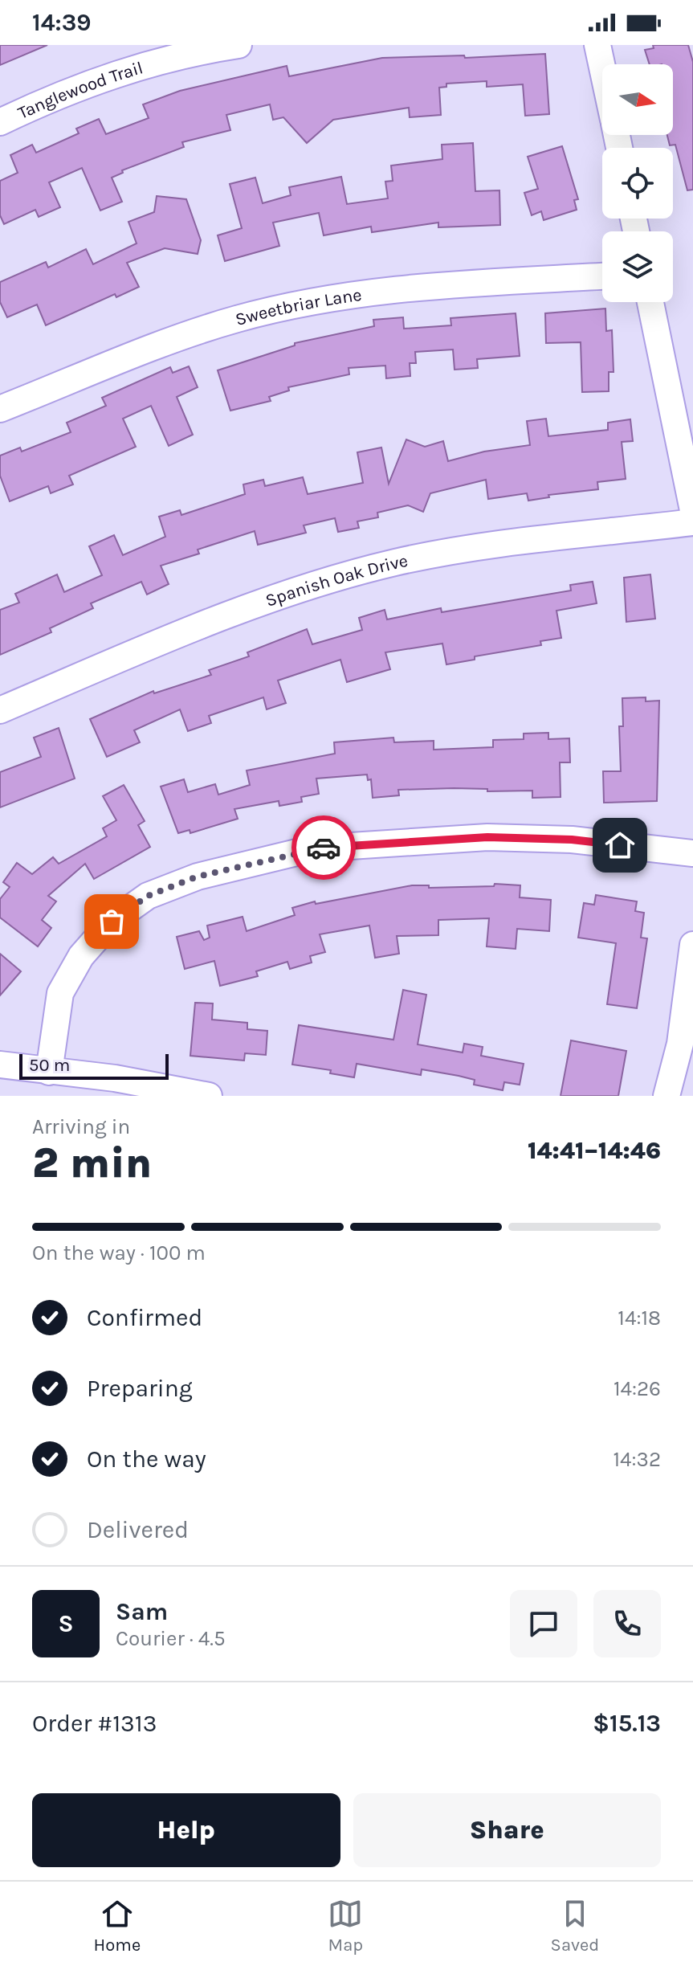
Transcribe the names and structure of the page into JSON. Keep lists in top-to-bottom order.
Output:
{
  "streets": {
    "street": ["Tanglewood Trail", "Sweetbriar Lane", "Spanish Oak Drive"]
  },
  "scale_bar": "50 m",
  "north": "right",
  "page": {
    "status": "14:39",
    "scale": "50 m",
    "heading": ["2 min", "Arriving in", "14:41–14:46"],
    "panel": [
      "Sam",
      "Courier · 4.5",
      "Order #1313",
      "$15.13"
    ],
    "bar": "On the way · 100 m",
    "list": [
      ["Confirmed", "14:18"],
      ["Preparing", "14:26"],
      ["On the way", "14:32"],
      "Delivered"
    ],
    "round": "S",
    "buttons": ["Help", "Share"],
    "tabs": ["Home", "Map", "Saved"]
  }
}
